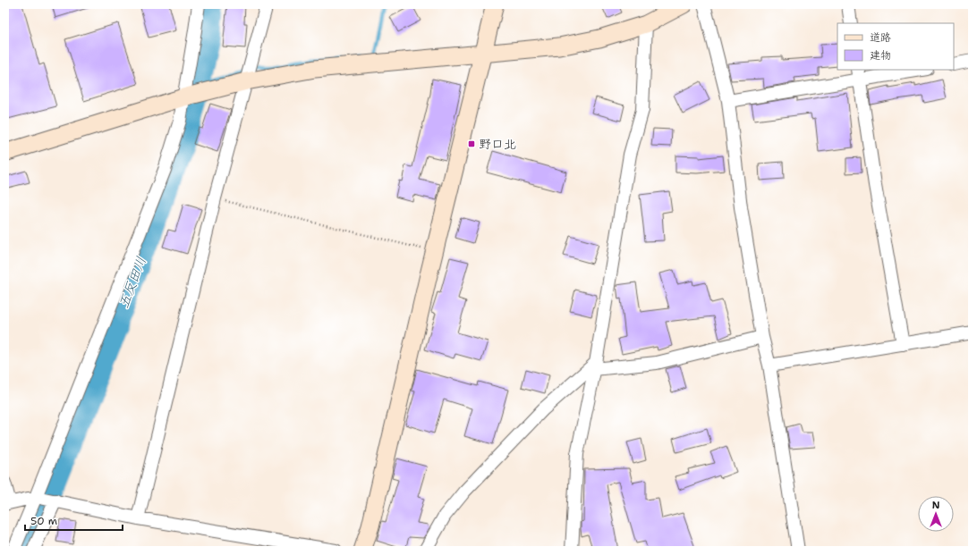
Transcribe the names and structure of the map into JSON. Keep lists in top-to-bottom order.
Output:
{
  "water": ["五反田川"],
  "places": {
    "transit": ["野口北"]
  },
  "legend": ["道路", "建物"],
  "scale_bar": "50 m",
  "north": "top"
}
